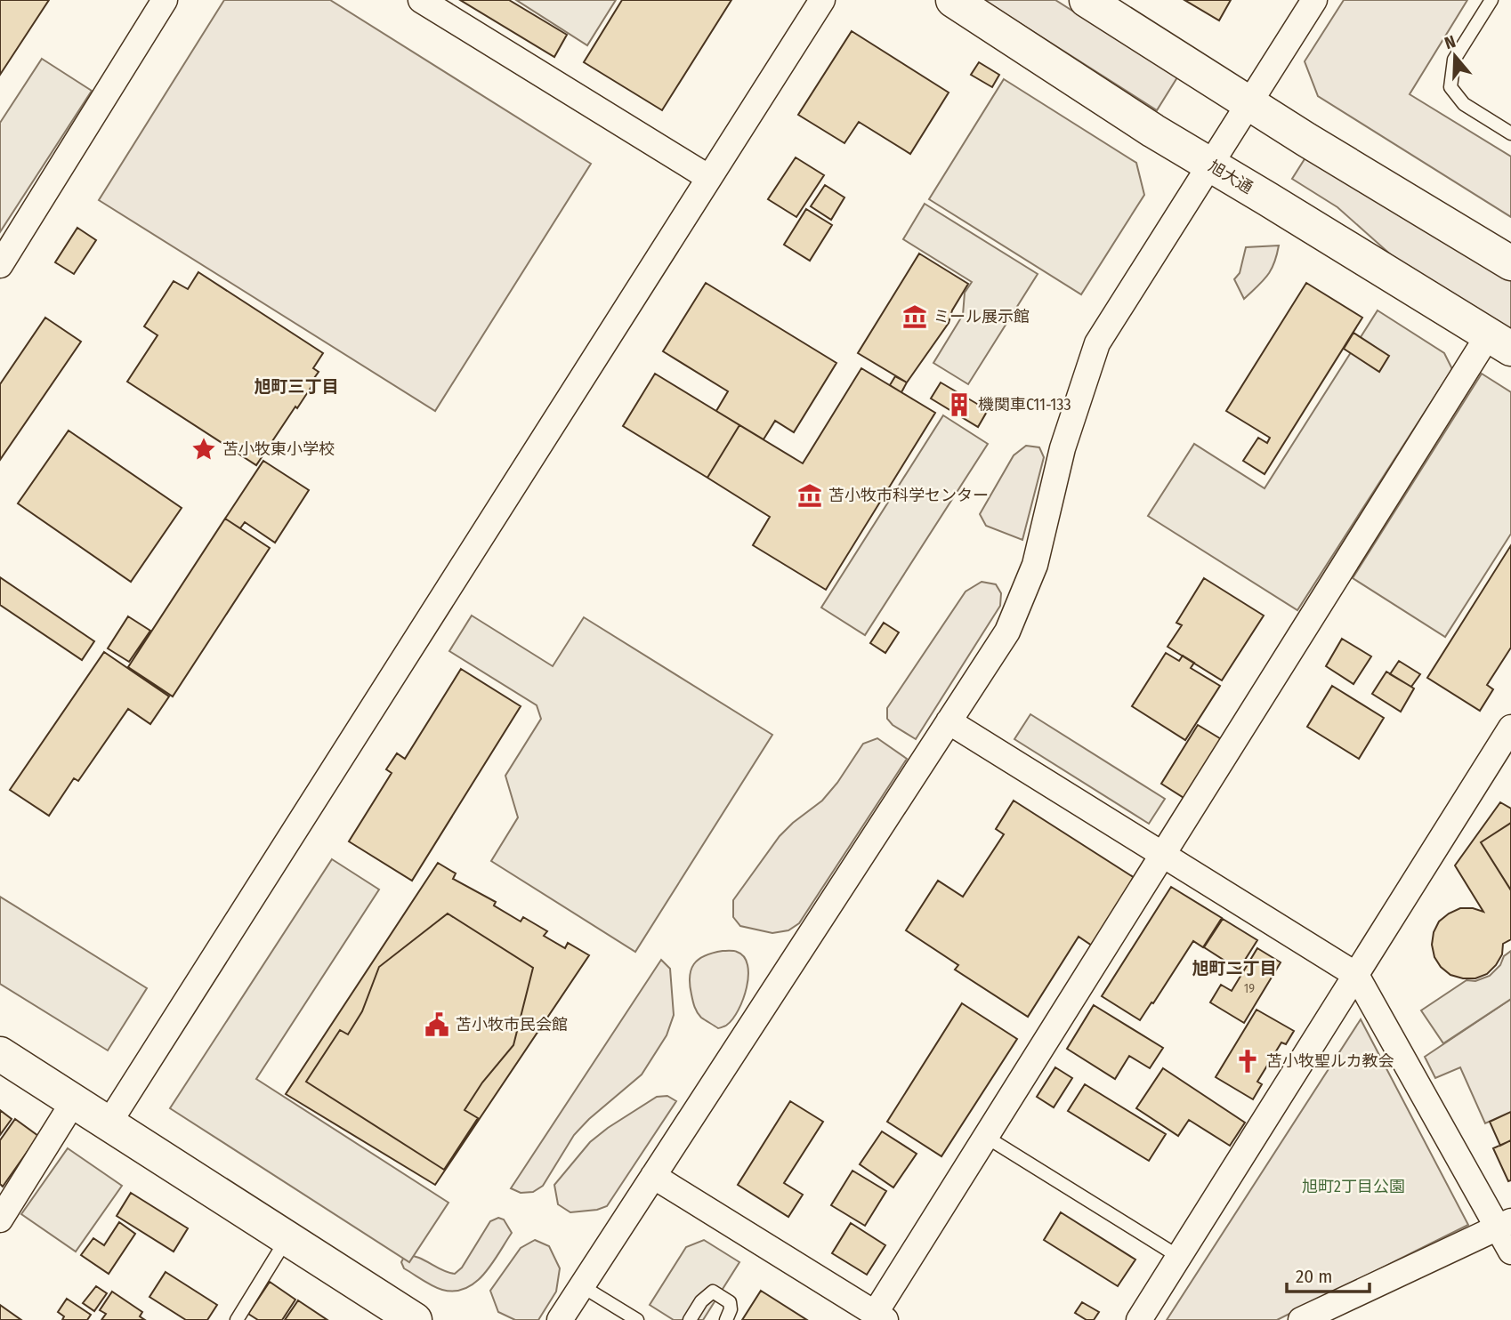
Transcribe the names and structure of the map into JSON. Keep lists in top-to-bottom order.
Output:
{
  "streets": {
    "street": ["旭大通"]
  },
  "districts": ["旭町三丁目", "旭町二丁目"],
  "parks": ["旭町2丁目公園"],
  "places": {
    "museum": ["ミール展示館", "苫小牧市科学センター"],
    "building": ["機関車C11-133"],
    "place": ["苫小牧東小学校"],
    "public building": ["苫小牧市民会館"],
    "church": ["苫小牧聖ルカ教会"]
  },
  "house_numbers": ["19"],
  "scale_bar": "20 m",
  "north": "top"
}
